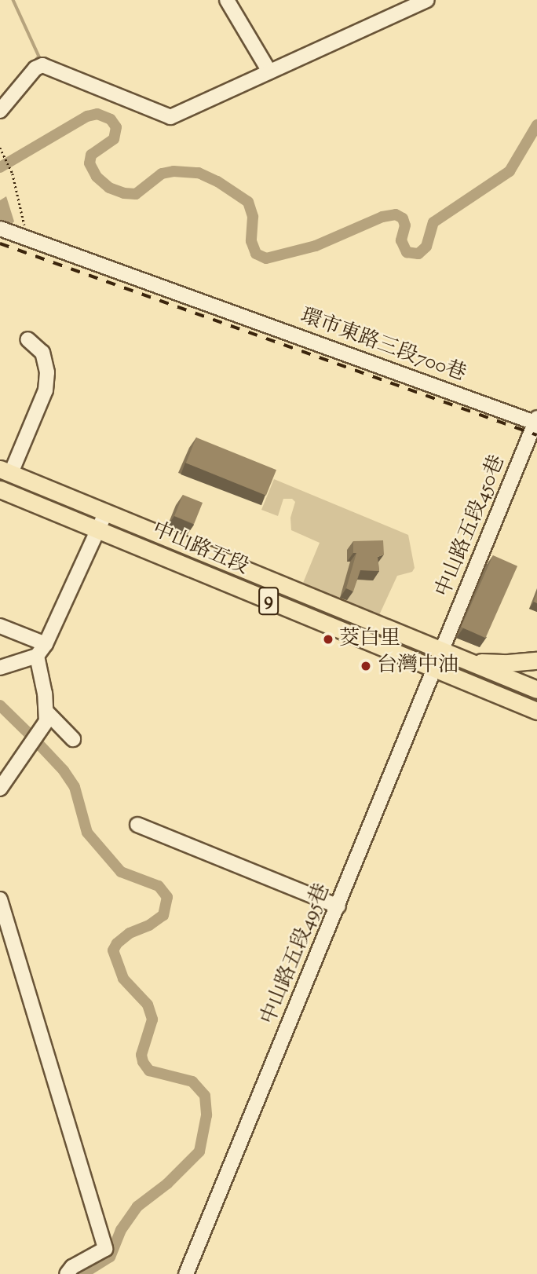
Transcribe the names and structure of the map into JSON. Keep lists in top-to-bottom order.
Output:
{
  "streets": {
    "main road": ["中山路五段", "9"],
    "street": ["環市東路三段700巷", "中山路五段450巷", "中山路五段495巷"]
  },
  "crossings": [
    ["環市東路三段700巷", "中山路五段450巷"],
    ["中山路五段450巷", "中山路五段"],
    ["中山路五段450巷", "中山路五段495巷"],
    ["中山路五段", "中山路五段495巷"]
  ],
  "places": ["茭白里", "台灣中油"]
}
